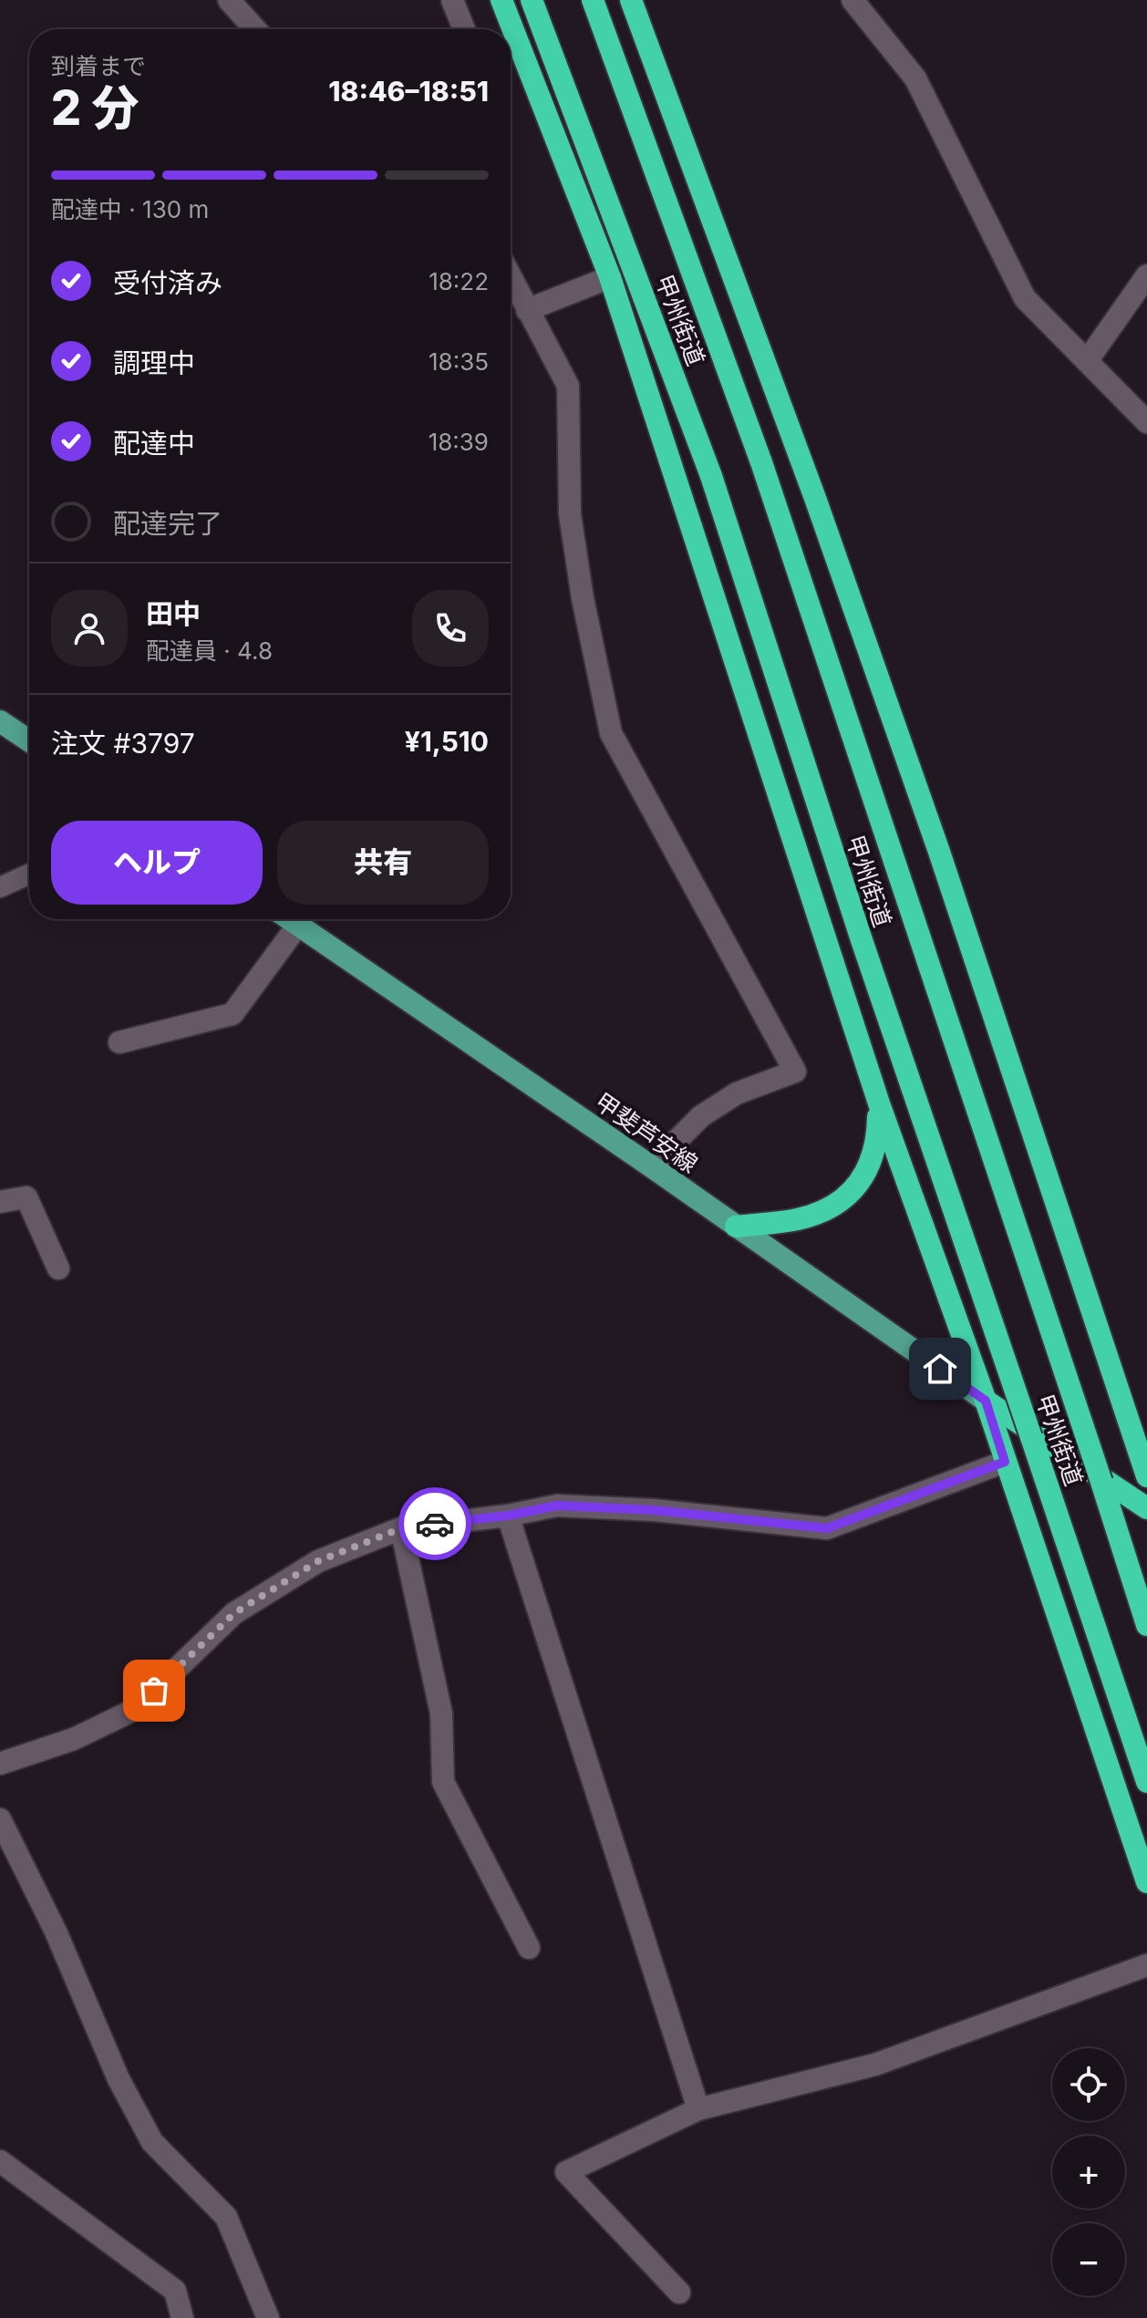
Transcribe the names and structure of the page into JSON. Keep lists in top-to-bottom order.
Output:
{
  "streets": {
    "highway": ["甲州街道"],
    "main road": ["甲斐芦安線"]
  },
  "page": {
    "heading": ["2 分", "到着まで", "18:46–18:51"],
    "panel": [
      "田中",
      "配達員 · 4.8",
      "注文 #3797",
      "¥1,510"
    ],
    "bar": "配達中 · 130 m",
    "list": [
      ["受付済み", "18:22"],
      ["調理中", "18:35"],
      ["配達中", "18:39"],
      "配達完了"
    ],
    "buttons": ["ヘルプ", "共有"],
    "map_buttons": ["+", "−"]
  }
}
